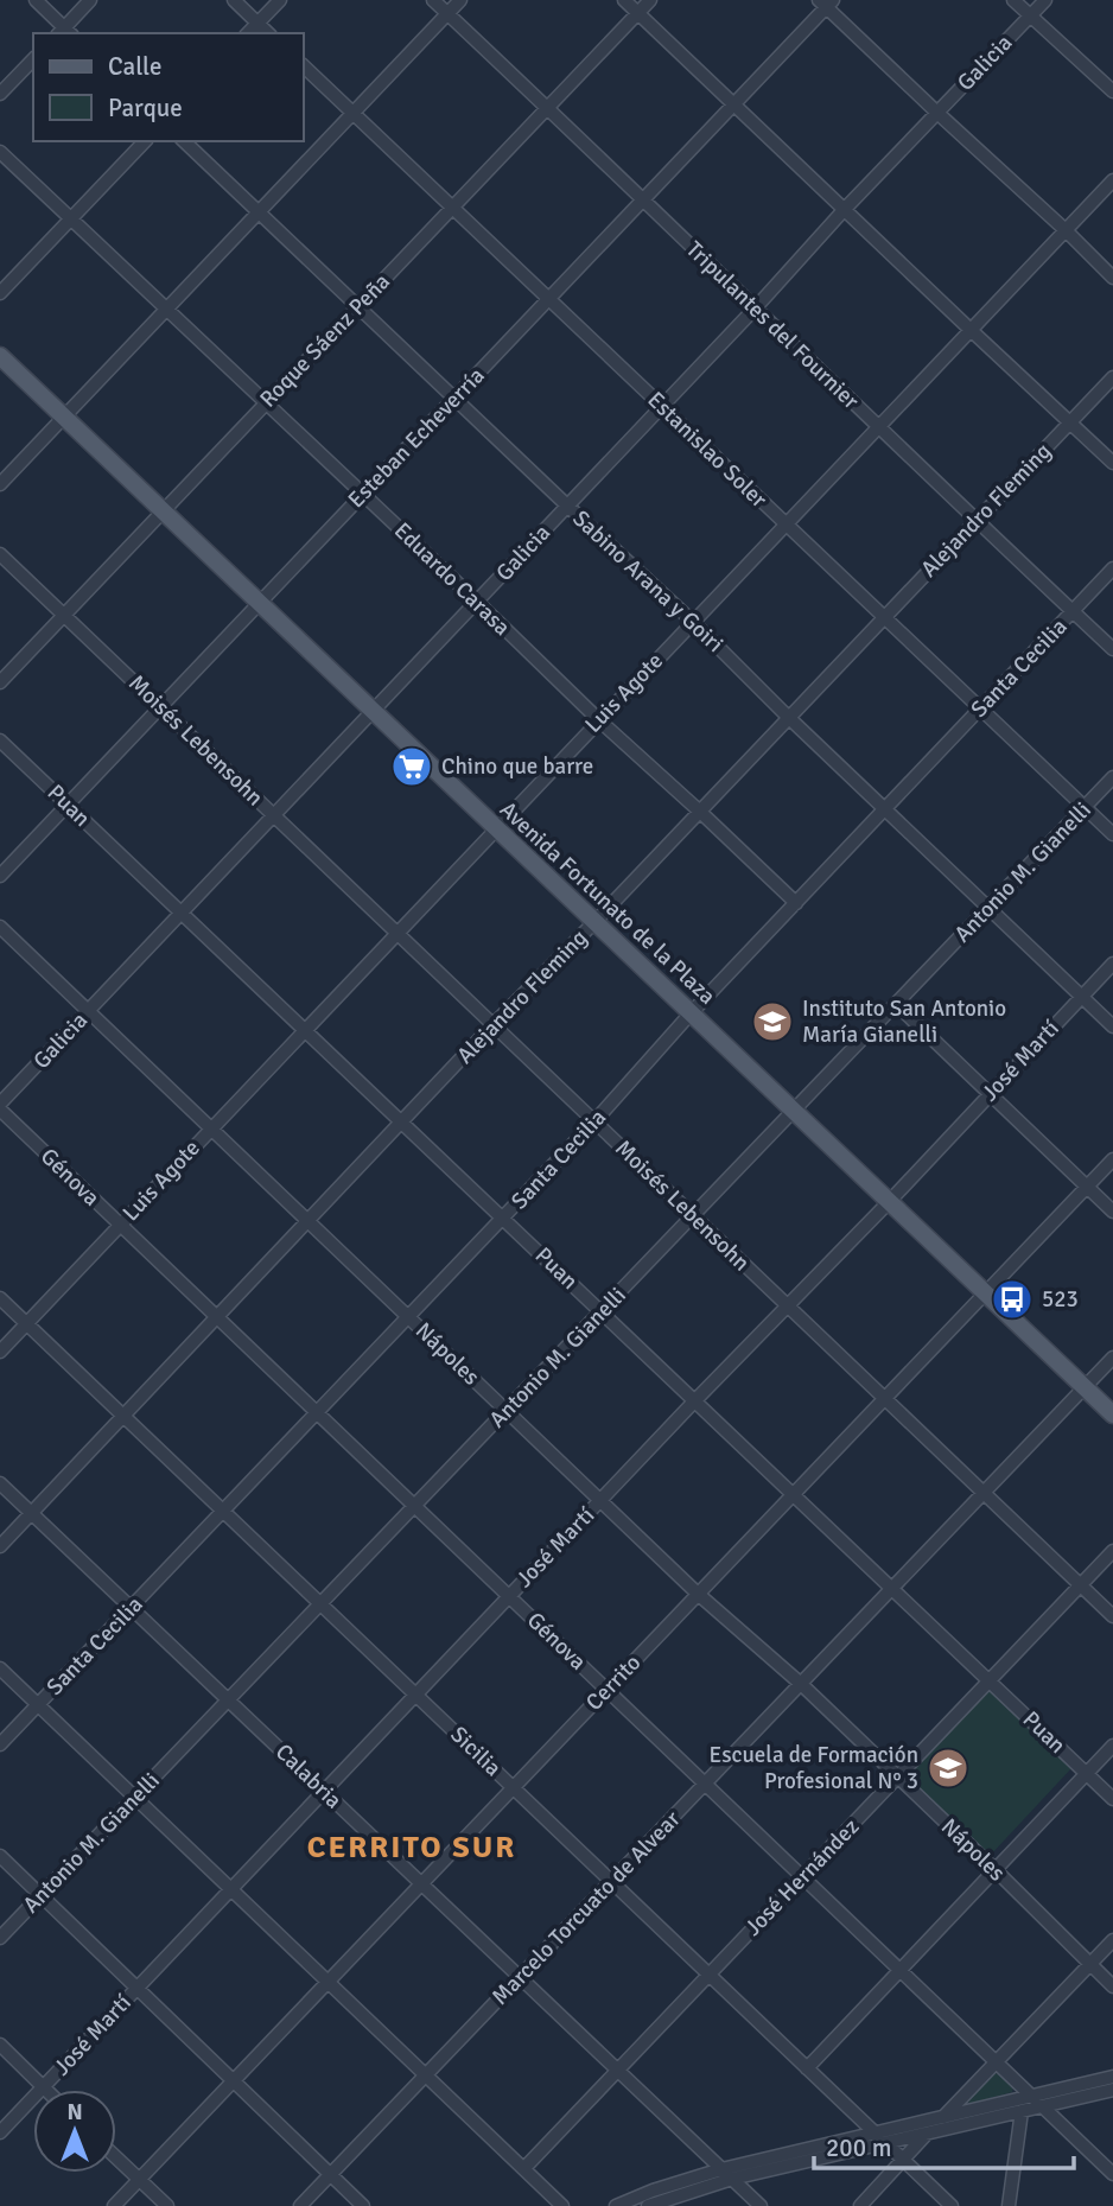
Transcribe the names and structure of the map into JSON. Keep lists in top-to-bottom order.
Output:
{
  "streets": {
    "main road": ["Avenida Fortunato de la Plaza"],
    "street": [
      "Galicia",
      "Tripulantes del Fournier",
      "Roque Sáenz Peña",
      "Esteban Echeverría",
      "Estanislao Soler",
      "Alejandro Fleming",
      "Eduardo Carasa",
      "Sabino Arana y Goiri",
      "Santa Cecilia",
      "Luis Agote",
      "Moisés Lebensohn",
      "Puan",
      "Antonio M. Gianelli",
      "José Martí",
      "Génova",
      "Nápoles",
      "Cerrito",
      "Sicilia",
      "Calabria",
      "José Hernández",
      "Marcelo Torcuato de Alvear"
    ]
  },
  "crossings": [
    ["Galicia", "Tripulantes del Fournier"],
    ["Galicia", "Estanislao Soler"],
    ["Galicia", "Eduardo Carasa"],
    ["Galicia", "Sabino Arana y Goiri"],
    ["Galicia", "Moisés Lebensohn"],
    ["Galicia", "Puan"],
    ["Galicia", "Avenida Fortunato de la Plaza"],
    ["Galicia", "Génova"],
    ["Galicia", "Nápoles"],
    ["Tripulantes del Fournier", "Roque Sáenz Peña"],
    ["Tripulantes del Fournier", "Esteban Echeverría"],
    ["Tripulantes del Fournier", "Alejandro Fleming"],
    ["Tripulantes del Fournier", "Santa Cecilia"],
    ["Tripulantes del Fournier", "Luis Agote"],
    ["Roque Sáenz Peña", "Estanislao Soler"],
    ["Roque Sáenz Peña", "Eduardo Carasa"],
    ["Roque Sáenz Peña", "Sabino Arana y Goiri"],
    ["Roque Sáenz Peña", "Moisés Lebensohn"],
    ["Roque Sáenz Peña", "Avenida Fortunato de la Plaza"],
    ["Esteban Echeverría", "Estanislao Soler"],
    ["Esteban Echeverría", "Eduardo Carasa"],
    ["Esteban Echeverría", "Sabino Arana y Goiri"],
    ["Esteban Echeverría", "Moisés Lebensohn"],
    ["Esteban Echeverría", "Puan"],
    ["Esteban Echeverría", "Avenida Fortunato de la Plaza"],
    ["Estanislao Soler", "Alejandro Fleming"],
    ["Estanislao Soler", "Santa Cecilia"],
    ["Estanislao Soler", "Luis Agote"],
    ["Estanislao Soler", "Antonio M. Gianelli"],
    ["Alejandro Fleming", "Eduardo Carasa"],
    ["Alejandro Fleming", "Sabino Arana y Goiri"],
    ["Alejandro Fleming", "Moisés Lebensohn"],
    ["Alejandro Fleming", "Puan"],
    ["Alejandro Fleming", "Avenida Fortunato de la Plaza"],
    ["Alejandro Fleming", "Génova"],
    ["Alejandro Fleming", "Nápoles"],
    ["Alejandro Fleming", "Sicilia"],
    ["Alejandro Fleming", "Calabria"],
    ["Eduardo Carasa", "Santa Cecilia"],
    ["Eduardo Carasa", "Luis Agote"],
    ["Sabino Arana y Goiri", "Santa Cecilia"],
    ["Sabino Arana y Goiri", "Luis Agote"],
    ["Sabino Arana y Goiri", "Antonio M. Gianelli"],
    ["Sabino Arana y Goiri", "José Martí"],
    ["Santa Cecilia", "Moisés Lebensohn"],
    ["Santa Cecilia", "Puan"],
    ["Santa Cecilia", "Avenida Fortunato de la Plaza"],
    ["Santa Cecilia", "Génova"],
    ["Santa Cecilia", "Nápoles"],
    ["Santa Cecilia", "Sicilia"],
    ["Santa Cecilia", "Calabria"],
    ["Luis Agote", "Moisés Lebensohn"],
    ["Luis Agote", "Puan"],
    ["Luis Agote", "Avenida Fortunato de la Plaza"],
    ["Luis Agote", "Génova"],
    ["Luis Agote", "Nápoles"],
    ["Luis Agote", "Sicilia"],
    ["Moisés Lebensohn", "Antonio M. Gianelli"],
    ["Moisés Lebensohn", "José Martí"],
    ["Moisés Lebensohn", "Cerrito"],
    ["Moisés Lebensohn", "José Hernández"],
    ["Moisés Lebensohn", "Marcelo Torcuato de Alvear"],
    ["Puan", "Antonio M. Gianelli"],
    ["Puan", "José Martí"],
    ["Puan", "Cerrito"],
    ["Puan", "José Hernández"],
    ["Puan", "Marcelo Torcuato de Alvear"],
    ["Antonio M. Gianelli", "Avenida Fortunato de la Plaza"],
    ["Antonio M. Gianelli", "Génova"],
    ["Antonio M. Gianelli", "Nápoles"],
    ["Antonio M. Gianelli", "Sicilia"],
    ["Antonio M. Gianelli", "Calabria"],
    ["Avenida Fortunato de la Plaza", "José Martí"],
    ["Avenida Fortunato de la Plaza", "Cerrito"],
    ["Avenida Fortunato de la Plaza", "Marcelo Torcuato de Alvear"],
    ["José Martí", "Génova"],
    ["José Martí", "Nápoles"],
    ["José Martí", "Sicilia"],
    ["José Martí", "Calabria"],
    ["Génova", "Cerrito"],
    ["Génova", "José Hernández"],
    ["Génova", "Marcelo Torcuato de Alvear"],
    ["Nápoles", "Cerrito"],
    ["Nápoles", "José Hernández"],
    ["Nápoles", "Marcelo Torcuato de Alvear"],
    ["Cerrito", "Sicilia"],
    ["Cerrito", "Calabria"],
    ["Sicilia", "José Hernández"],
    ["Sicilia", "Marcelo Torcuato de Alvear"],
    ["Calabria", "José Hernández"],
    ["Calabria", "Marcelo Torcuato de Alvear"]
  ],
  "districts": ["CERRITO SUR"],
  "places": {
    "supermarket": ["Chino que barre"],
    "school or university": ["Instituto San Antonio María Gianelli", "Escuela de Formación Profesional N° 3"],
    "bus stop": ["523"]
  },
  "legend": ["Calle", "Parque"],
  "scale_bar": "200 m",
  "north": "top"
}
